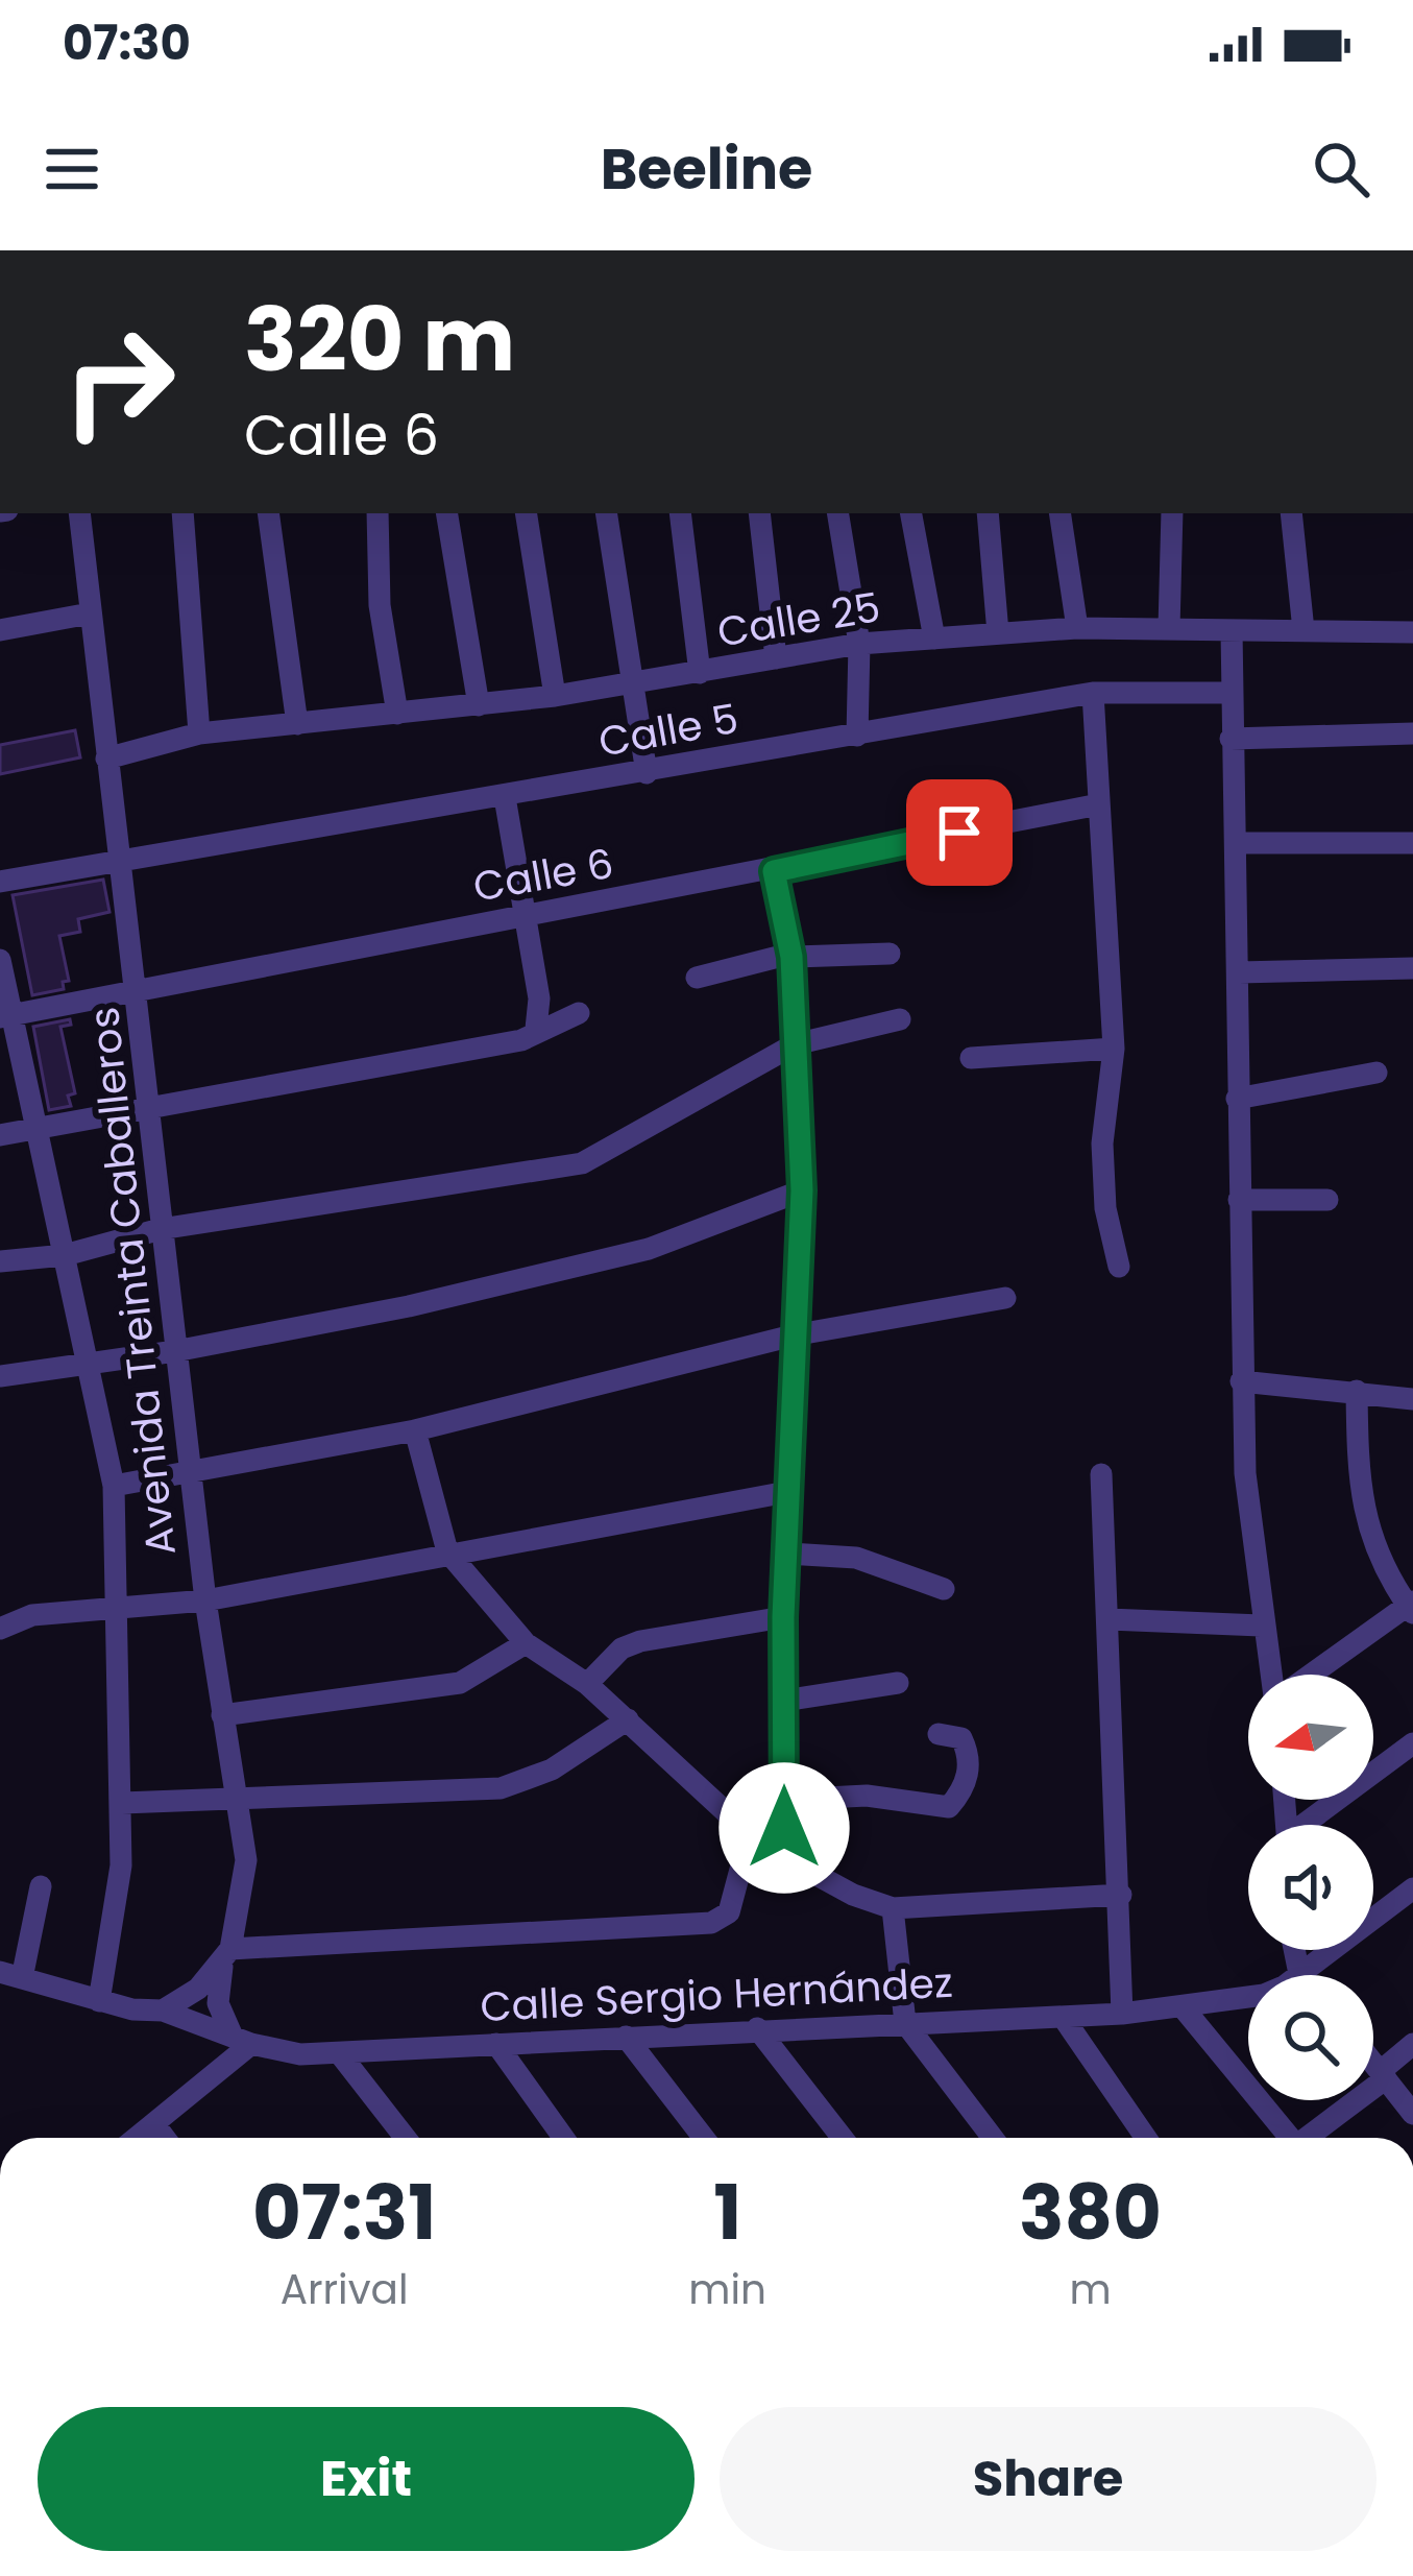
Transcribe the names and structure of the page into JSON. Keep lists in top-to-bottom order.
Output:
{
  "streets": {
    "street": [
      "Calle 25",
      "Calle 5",
      "Calle 6",
      "Avenida Treinta Caballeros",
      "Calle Sergio Hernández"
    ]
  },
  "crossings": [
    ["Calle 25", "Avenida Treinta Caballeros"],
    ["Calle 5", "Avenida Treinta Caballeros"],
    ["Calle 6", "Avenida Treinta Caballeros"],
    ["Avenida Treinta Caballeros", "Calle Sergio Hernández"]
  ],
  "north": "left",
  "page": {
    "status": "07:30",
    "header": "Beeline",
    "turn": ["320 m", "Calle 6"],
    "eta": [
      "07:31",
      "Arrival",
      "1",
      "min",
      "380",
      "m"
    ],
    "buttons": ["Exit", "Share"]
  }
}
